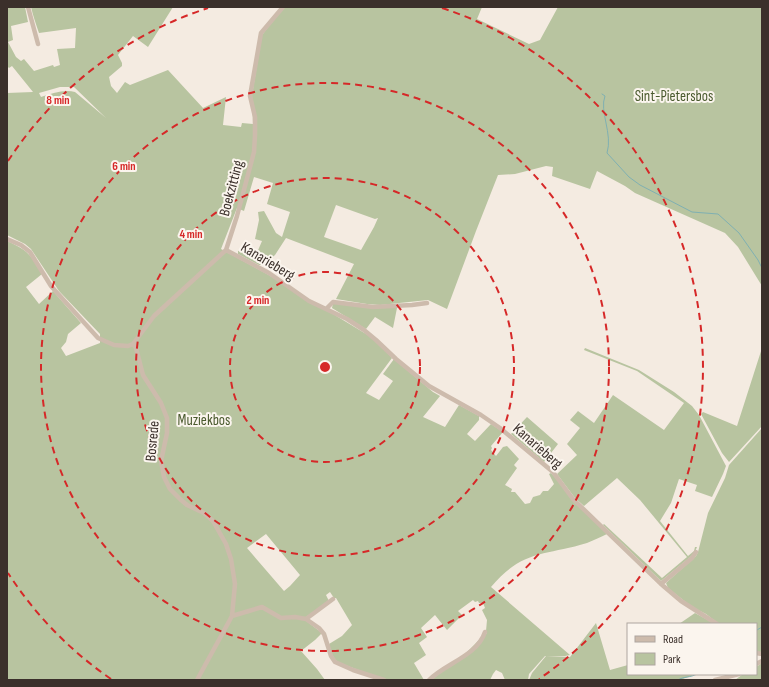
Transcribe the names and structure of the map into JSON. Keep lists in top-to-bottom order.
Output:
{
  "streets": {
    "street": ["Boekzitting", "Kanarieberg", "Bosrede"]
  },
  "crossings": [
    ["Boekzitting", "Kanarieberg"],
    ["Boekzitting", "Bosrede"]
  ],
  "parks": ["Sint-Pietersbos", "Muziekbos"],
  "legend": ["Road", "Park"],
  "rings": [
    "8 min",
    "6 min",
    "4 min",
    "2 min"
  ]
}
